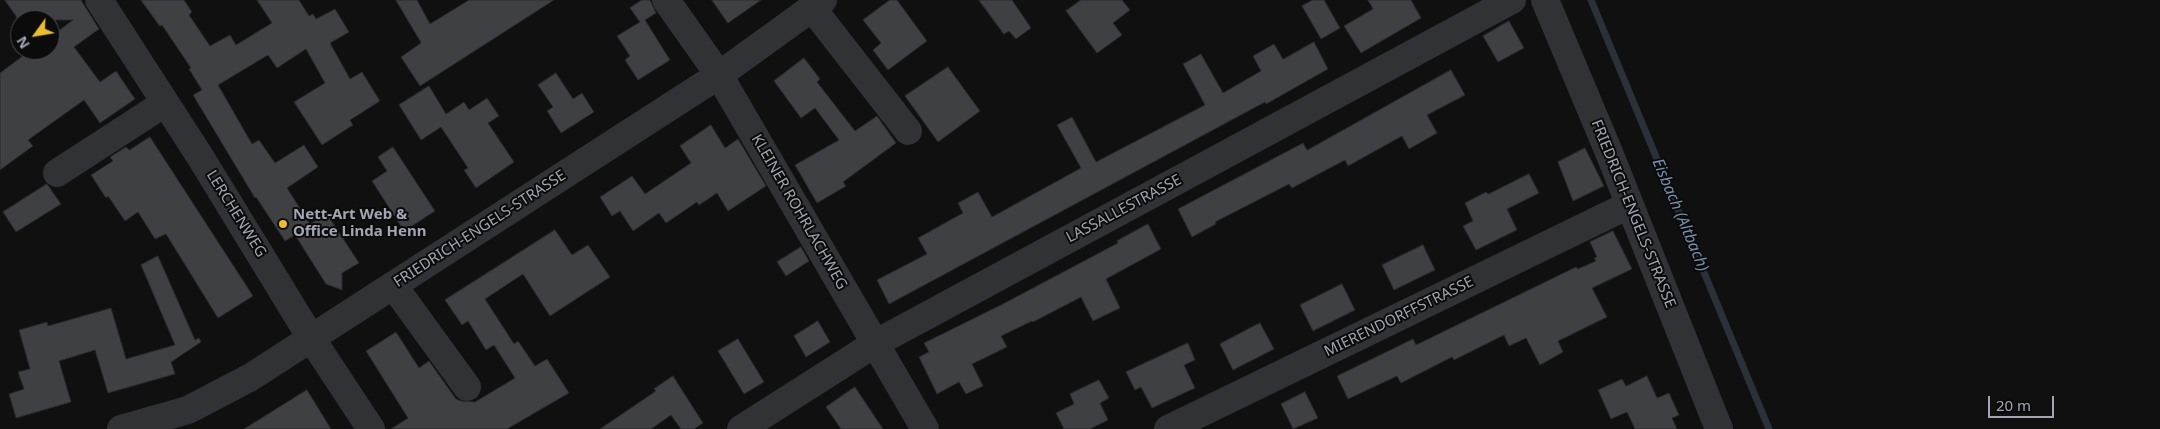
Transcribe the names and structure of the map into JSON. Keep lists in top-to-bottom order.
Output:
{
  "streets": {
    "street": [
      "LASSALLESTRASSE",
      "KLEINER ROHRLACHWEG",
      "LERCHENWEG",
      "FRIEDRICH-ENGELS-STRASSE",
      "MIERENDORFFSTRASSE"
    ]
  },
  "crossings": [
    ["LASSALLESTRASSE", "KLEINER ROHRLACHWEG"],
    ["KLEINER ROHRLACHWEG", "FRIEDRICH-ENGELS-STRASSE"],
    ["LERCHENWEG", "FRIEDRICH-ENGELS-STRASSE"],
    ["FRIEDRICH-ENGELS-STRASSE", "MIERENDORFFSTRASSE"]
  ],
  "water": ["Eisbach (Altbach)"],
  "places": ["Nett-Art Web & Office Linda Henn"],
  "scale_bar": "20 m",
  "north": "bottom left"
}
